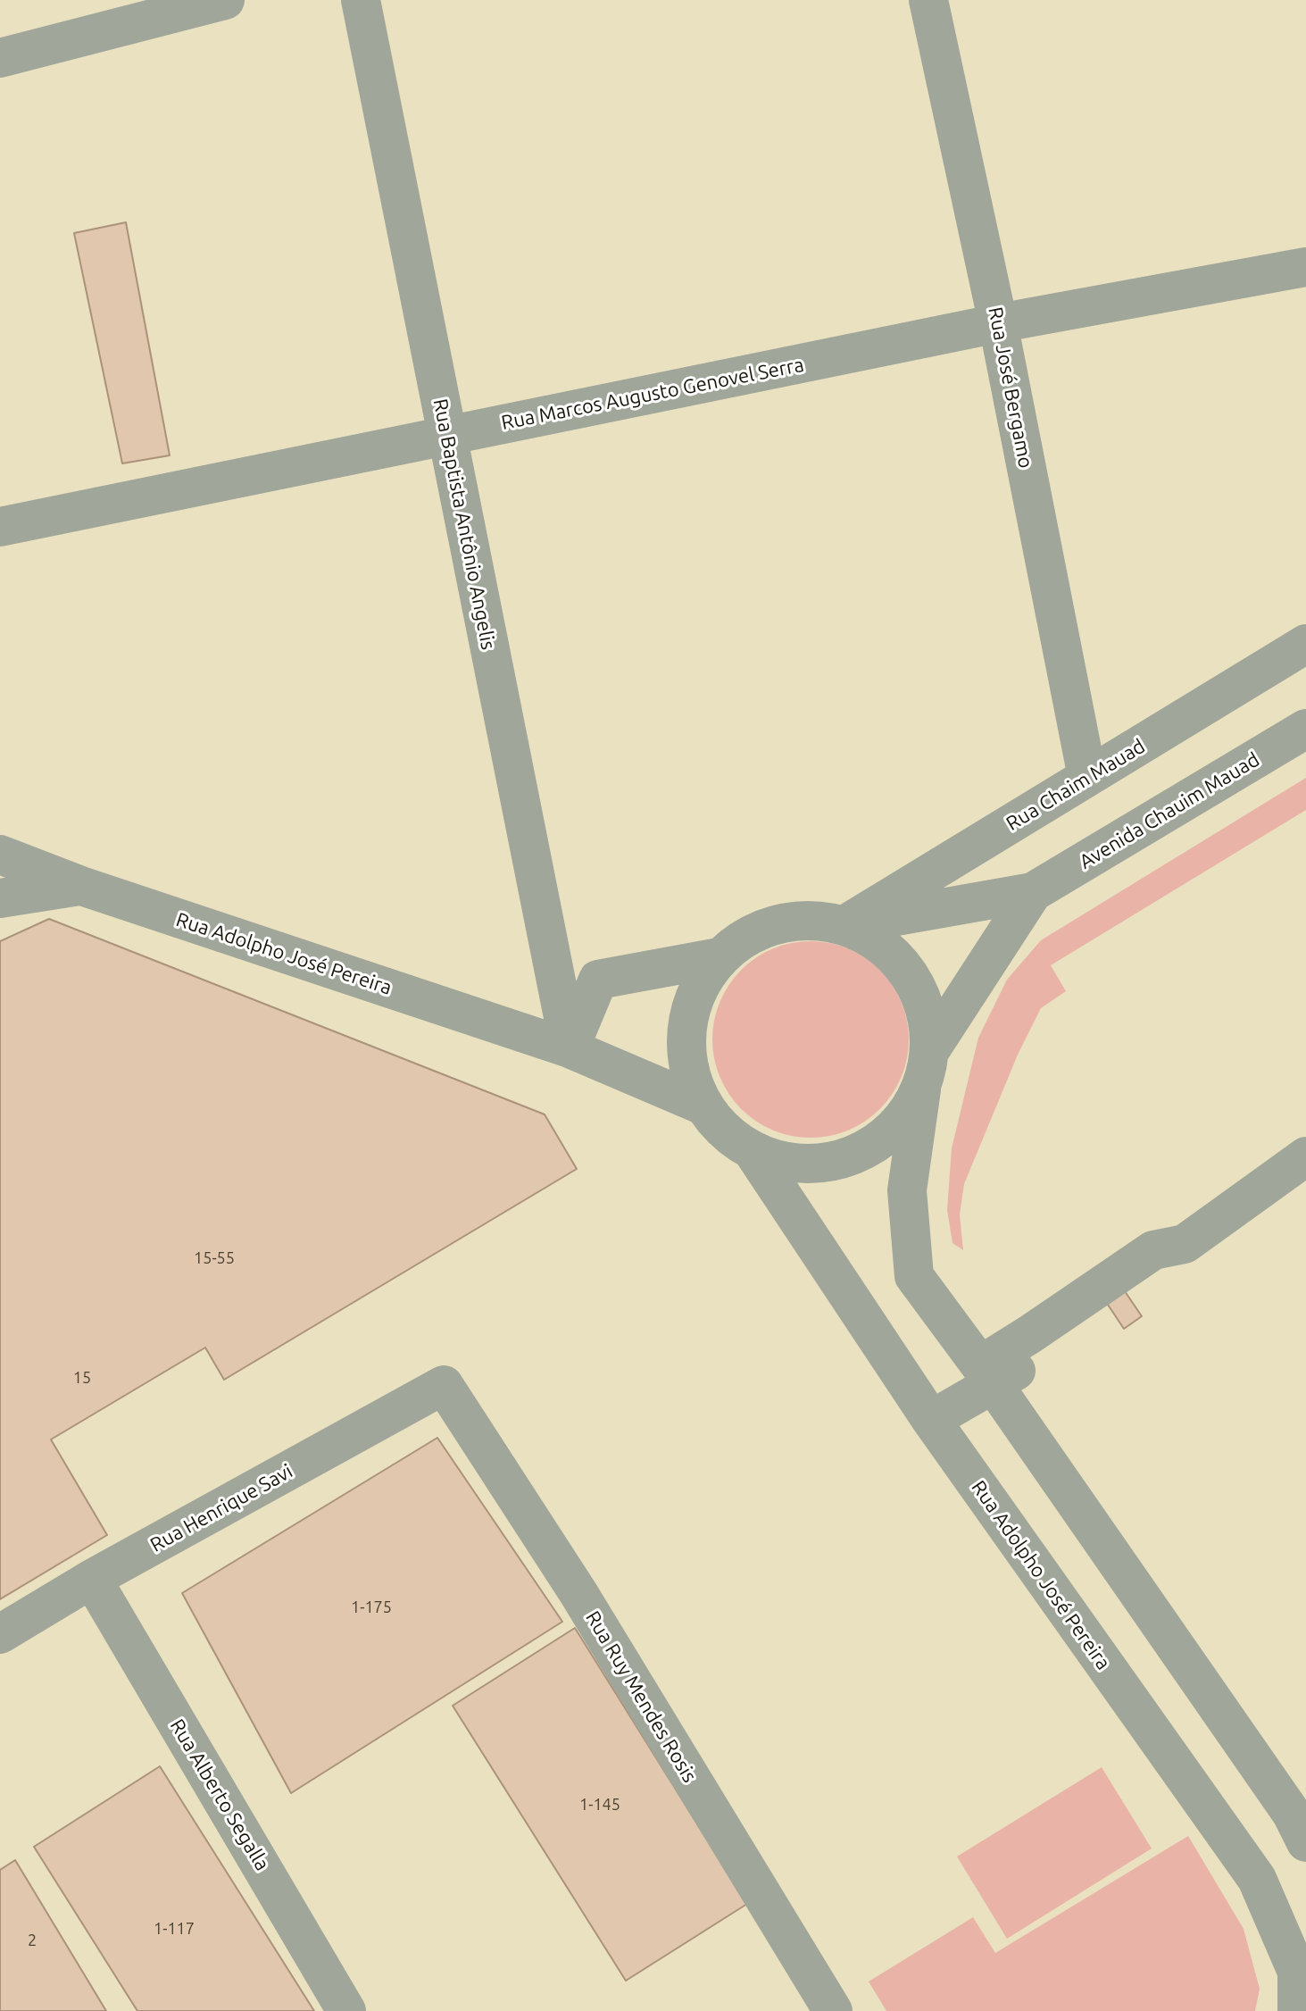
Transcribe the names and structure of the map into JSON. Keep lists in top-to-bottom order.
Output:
{
  "streets": {
    "street": [
      "Rua José Bergamo",
      "Rua Marcos Augusto Genovel Serra",
      "Rua Baptista Antônio Angelis",
      "Rua Chaim Mauad",
      "Avenida Chauim Mauad",
      "Rua Adolpho José Pereira",
      "Rua Henrique Savi",
      "Rua Ruy Mendes Rosis",
      "Rua Alberto Segalla"
    ]
  },
  "crossings": [
    ["Rua José Bergamo", "Rua Marcos Augusto Genovel Serra"],
    ["Rua José Bergamo", "Rua Chaim Mauad"],
    ["Rua Marcos Augusto Genovel Serra", "Rua Baptista Antônio Angelis"],
    ["Rua Baptista Antônio Angelis", "Rua Adolpho José Pereira"],
    ["Rua Chaim Mauad", "Avenida Chauim Mauad"],
    ["Rua Chaim Mauad", "Rua Adolpho José Pereira"],
    ["Avenida Chauim Mauad", "Rua Adolpho José Pereira"],
    ["Rua Henrique Savi", "Rua Ruy Mendes Rosis"],
    ["Rua Henrique Savi", "Rua Alberto Segalla"]
  ],
  "house_numbers": [
    "15-55",
    "15",
    "1-175",
    "1-145",
    "1-117",
    "2"
  ]
}
